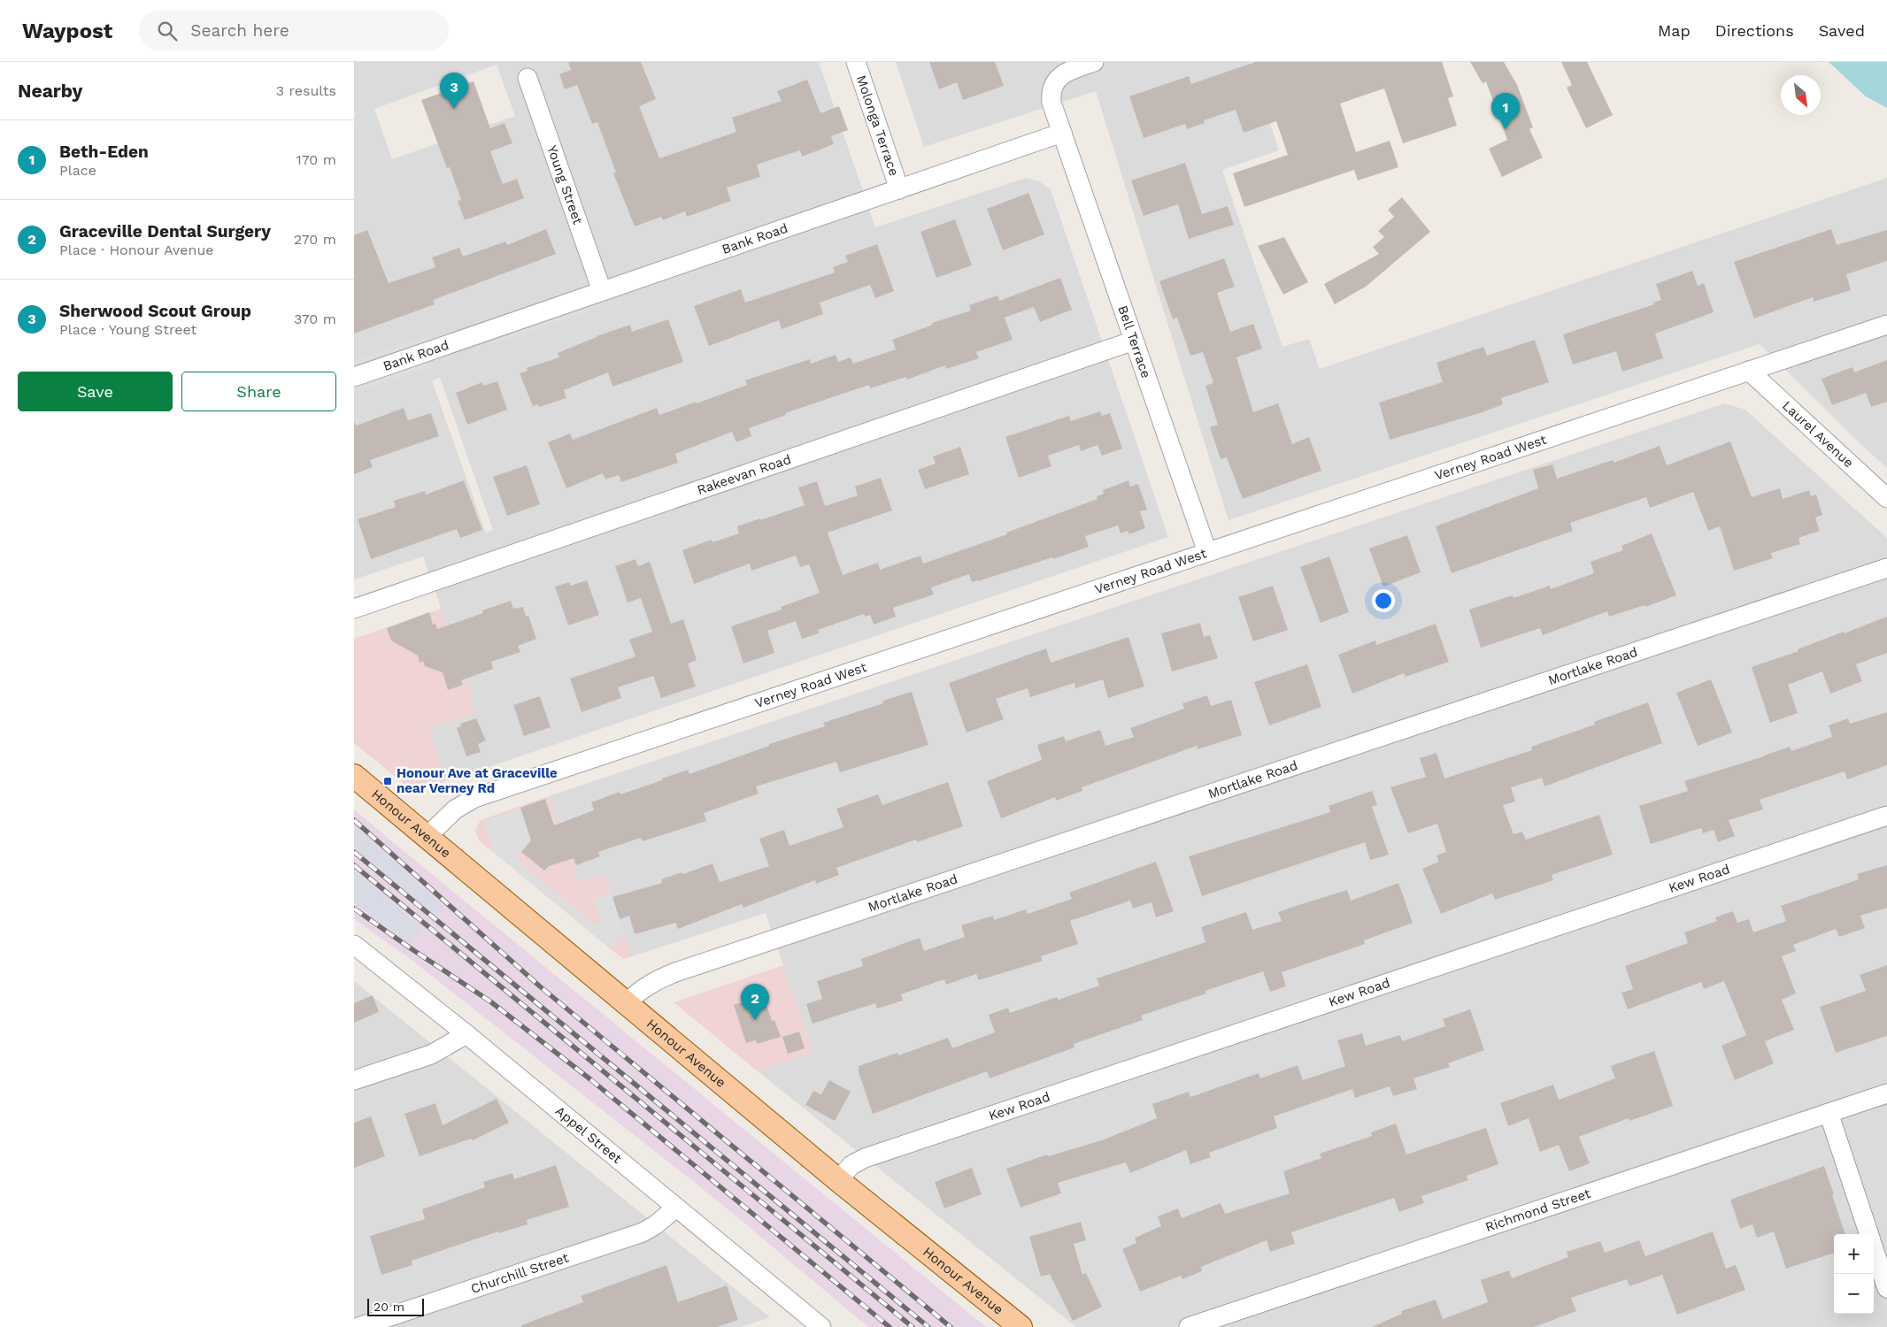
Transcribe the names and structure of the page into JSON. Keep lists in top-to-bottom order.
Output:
{
  "streets": {
    "main road": ["Honour Avenue"],
    "street": [
      "Molonga Terrace",
      "Young Street",
      "Bank Road",
      "Bell Terrace",
      "Laurel Avenue",
      "Verney Road West",
      "Rakeevan Road",
      "Mortlake Road",
      "Kew Road",
      "Appel Street",
      "Richmond Street",
      "Churchill Street"
    ]
  },
  "crossings": [
    ["Molonga Terrace", "Bank Road"],
    ["Young Street", "Bank Road"],
    ["Bank Road", "Bell Terrace"],
    ["Bell Terrace", "Verney Road West"],
    ["Bell Terrace", "Rakeevan Road"],
    ["Laurel Avenue", "Verney Road West"],
    ["Verney Road West", "Honour Avenue"],
    ["Mortlake Road", "Honour Avenue"],
    ["Honour Avenue", "Kew Road"],
    ["Appel Street", "Churchill Street"]
  ],
  "places": {
    "transit": ["Honour Ave at Graceville near Verney Rd"]
  },
  "scale_bar": "20 m",
  "north": "bottom right",
  "page": {
    "header": "Waypost",
    "search": "Search here",
    "nav": ["Map", "Directions", "Saved"],
    "heading": ["Nearby", "3 results"],
    "pins": ["3", "1", "2"],
    "list": [
      {
        "mark": "1",
        "name": "Beth-Eden",
        "note": "Place",
        "value": "170 m"
      },
      {
        "mark": "2",
        "name": "Graceville Dental Surgery",
        "note": "Place · Honour Avenue",
        "value": "270 m"
      },
      {
        "mark": "3",
        "name": "Sherwood Scout Group",
        "note": "Place · Young Street",
        "value": "370 m"
      }
    ],
    "buttons": ["Save", "Share"],
    "map_buttons": ["+", "−"],
    "scale": "20 m"
  }
}
